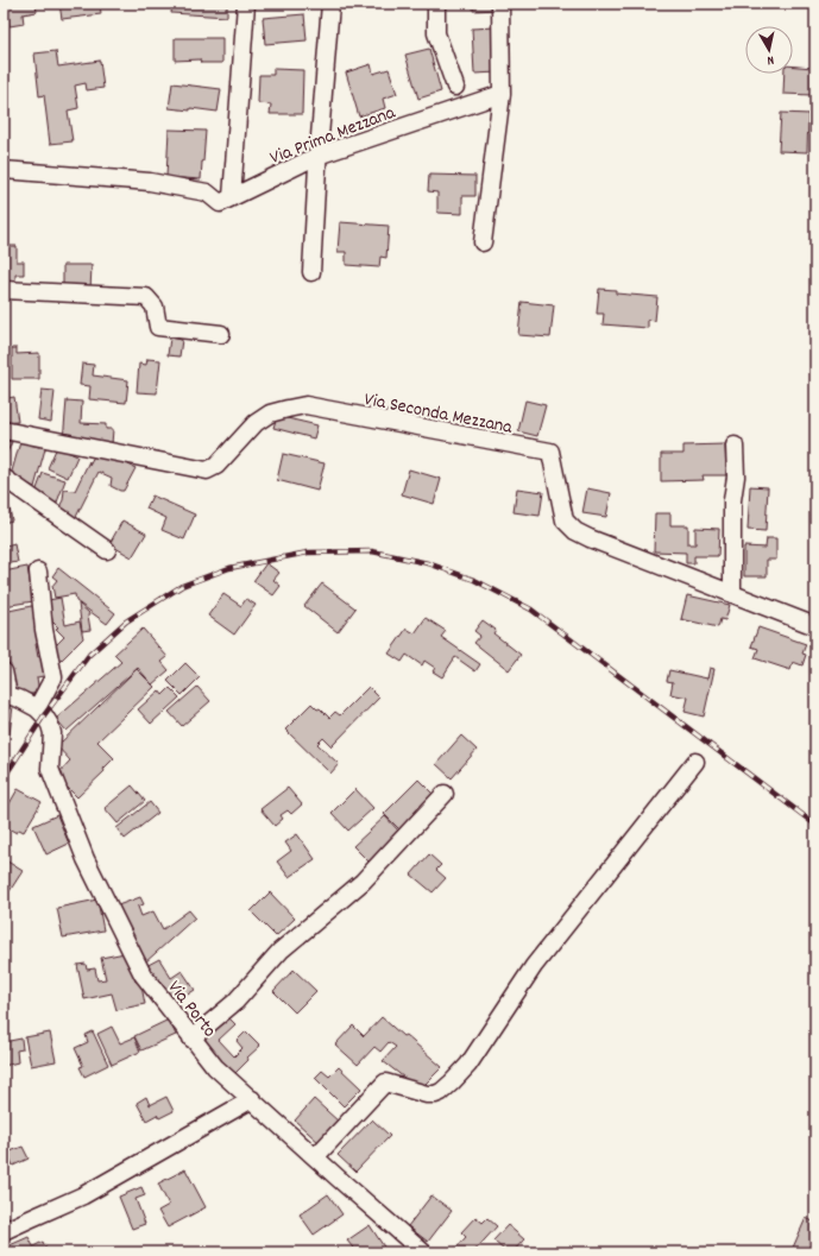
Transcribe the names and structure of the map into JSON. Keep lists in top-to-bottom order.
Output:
{
  "streets": {
    "street": ["Via Prima Mezzana", "Via Seconda Mezzana", "Via Porto"]
  },
  "north": "bottom"
}
